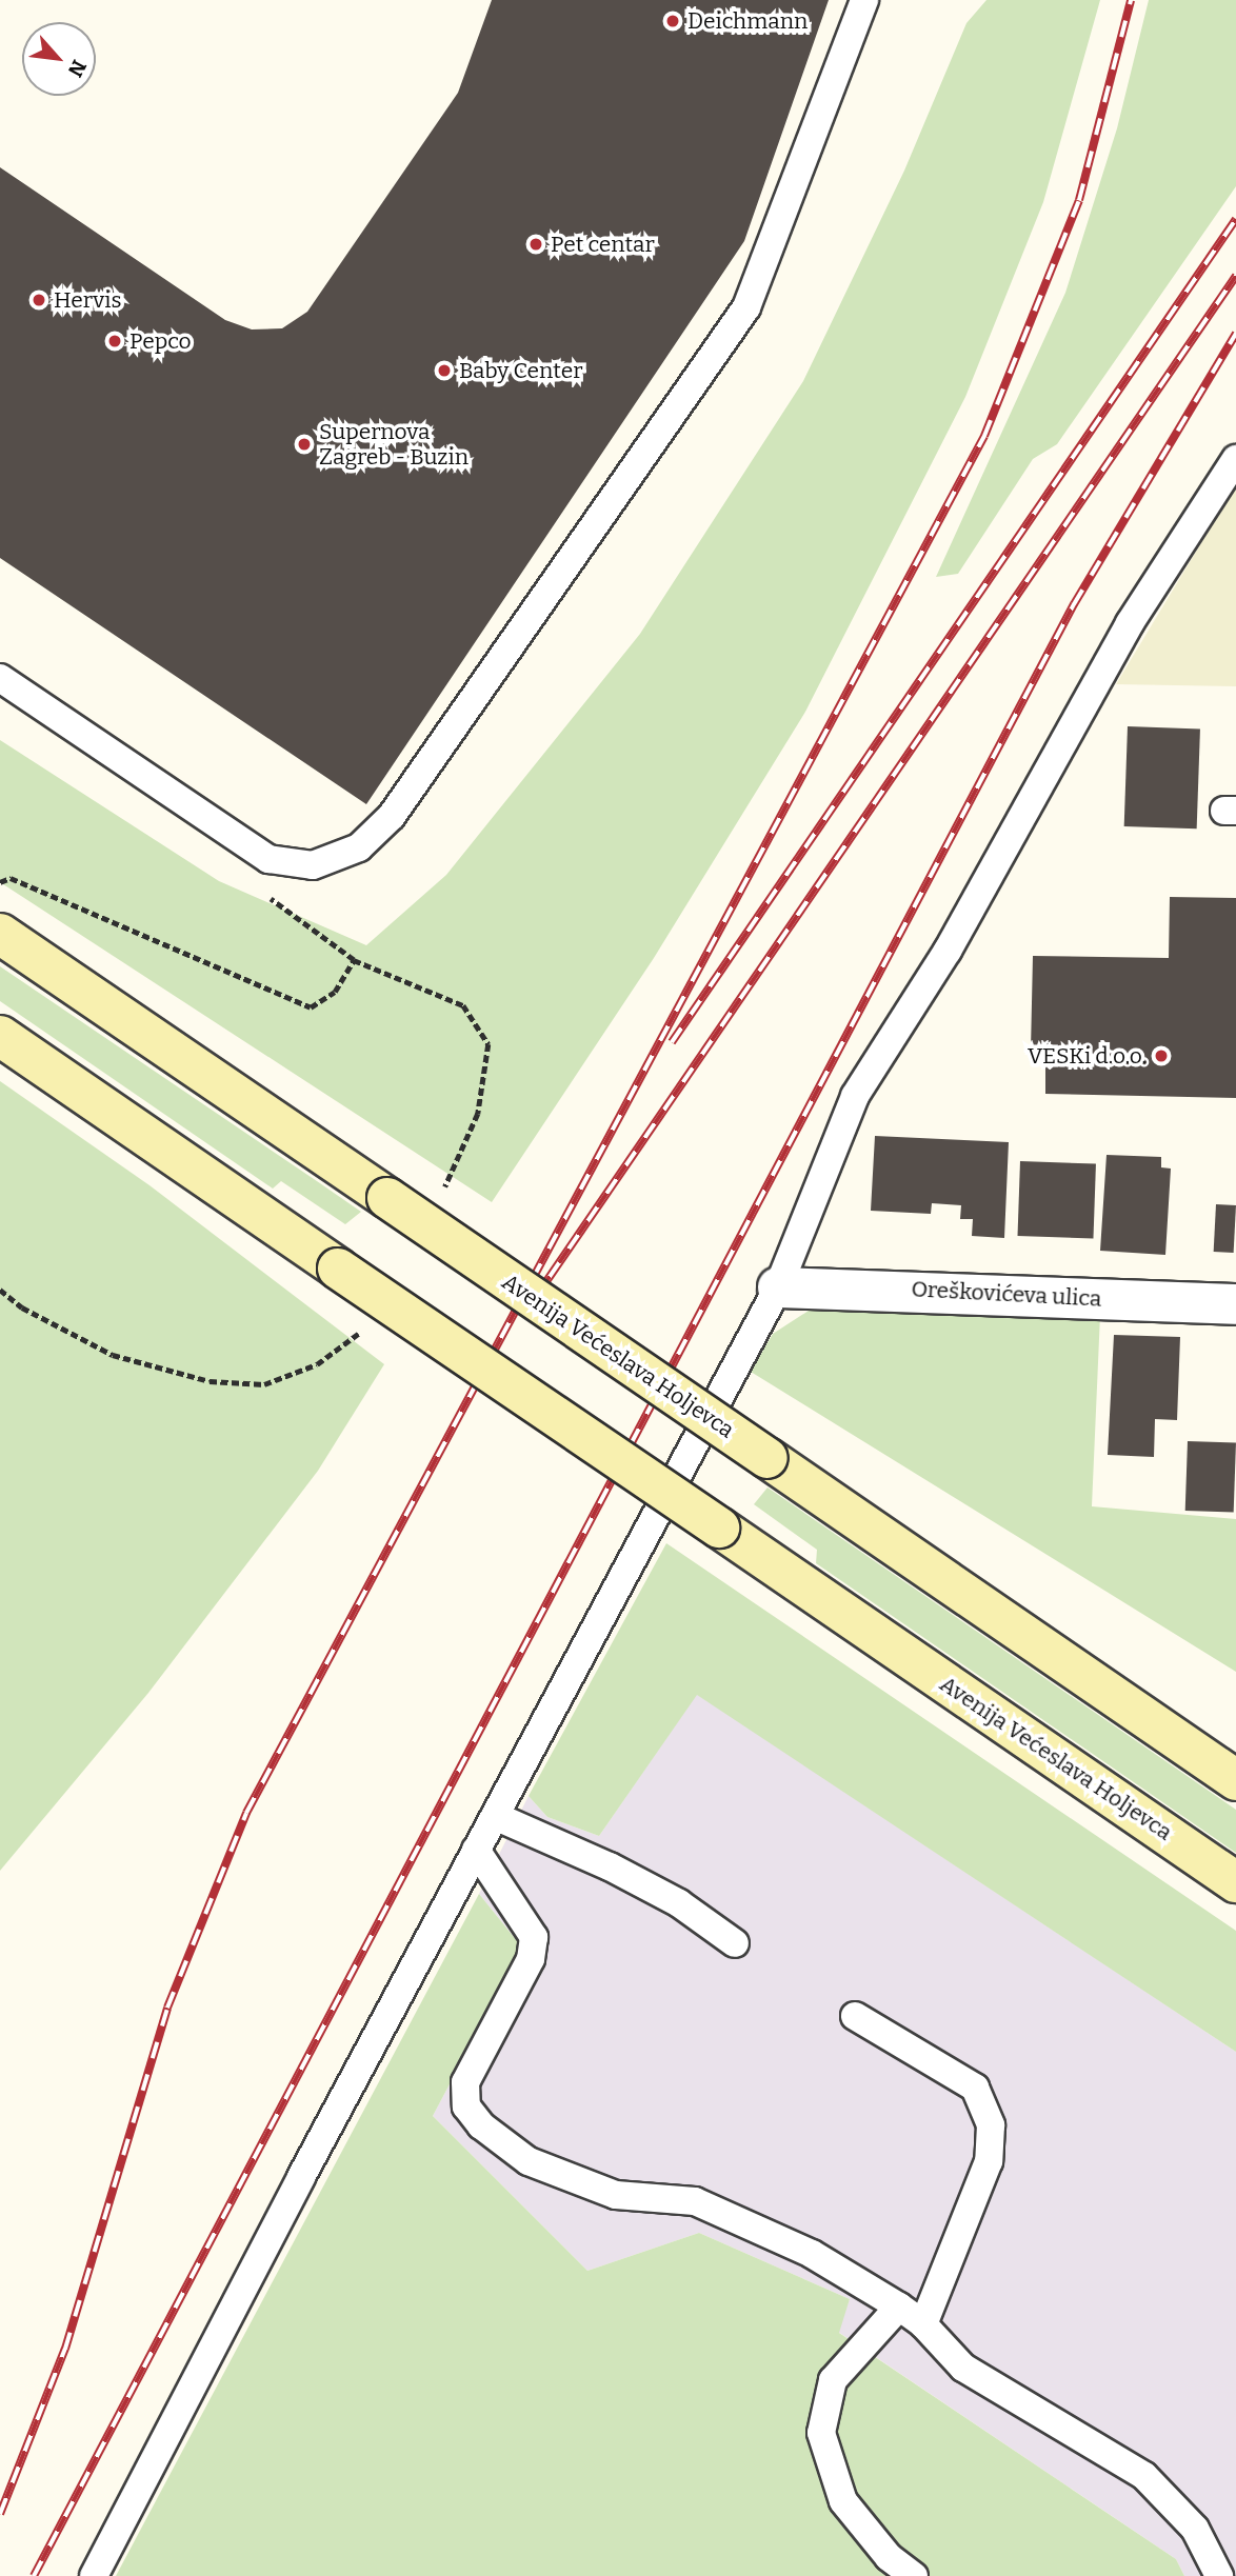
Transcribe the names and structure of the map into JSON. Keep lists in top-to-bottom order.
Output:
{
  "streets": {
    "main road": ["Avenija Većeslava Holjevca"],
    "street": ["Oreškovićeva ulica"]
  },
  "places": [
    "Deichmann",
    "Pet centar",
    "Hervis",
    "Pepco",
    "Baby Center",
    "Supernova Zagreb - Buzin",
    "VESKi d.o.o."
  ],
  "north": "bottom right"
}
